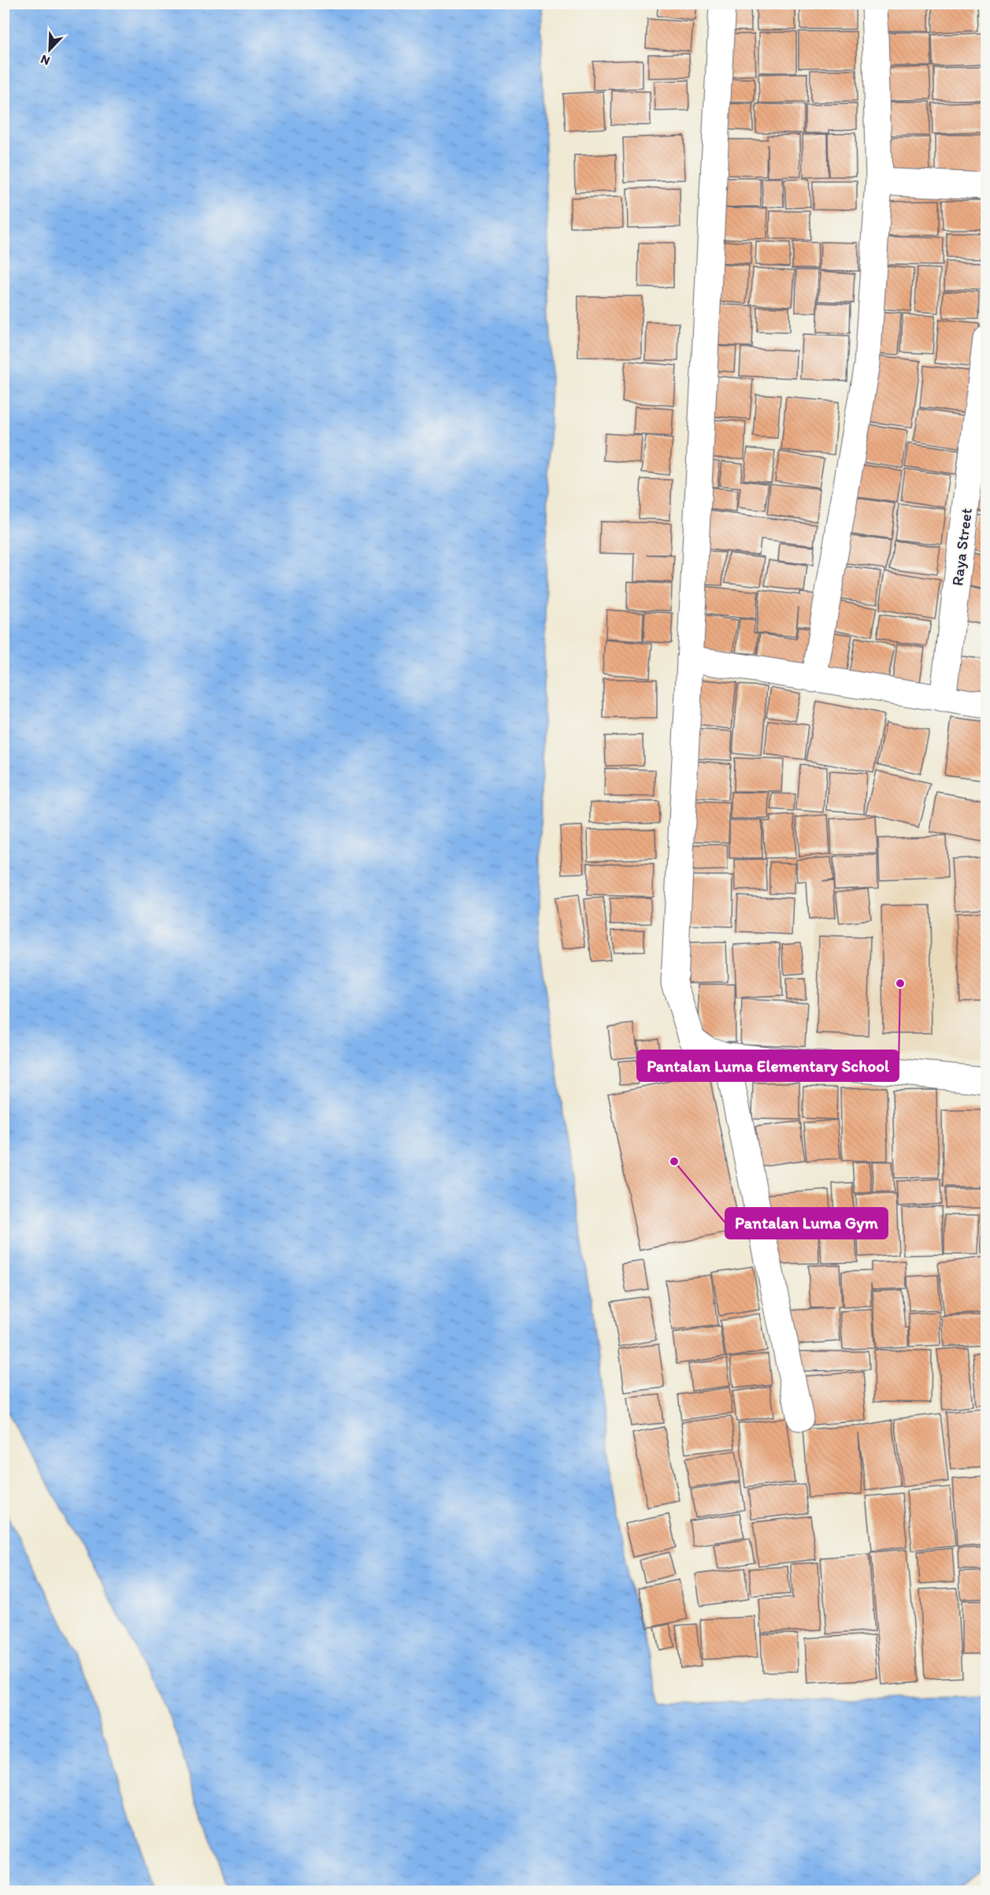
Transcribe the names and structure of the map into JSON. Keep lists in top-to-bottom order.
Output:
{
  "streets": {
    "street": ["Raya Street"]
  },
  "places": ["Pantalan Luma Elementary School", "Pantalan Luma Gym"],
  "north": "bottom left"
}
